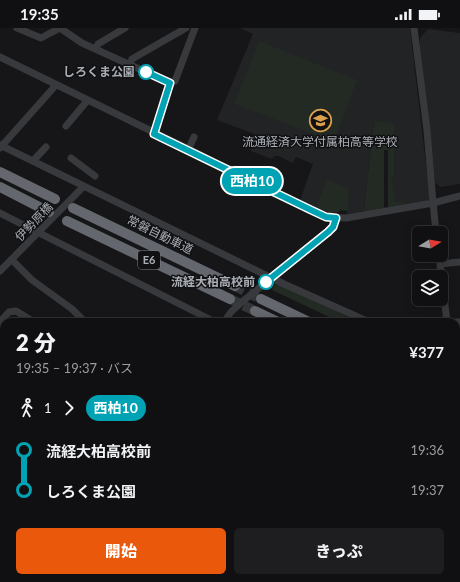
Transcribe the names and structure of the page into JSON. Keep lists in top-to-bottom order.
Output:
{
  "streets": {
    "highway": ["常磐自動車道", "E6"],
    "street": ["伊勢原橋"]
  },
  "places": {
    "other": ["しろくま公園", "流経大柏高校前"],
    "school or university": ["流通経済大学付属柏高等学校"]
  },
  "lines": ["bus line 西柏10"],
  "north": "right",
  "page": {
    "status": "19:35",
    "on_map": "西柏10",
    "heading": ["2 分", "19:35 – 19:37 · バス", "¥377"],
    "legs": ["1", "西柏10"],
    "list": [
      {
        "name": "流経大柏高校前",
        "value": "19:36"
      },
      {
        "name": "しろくま公園",
        "value": "19:37"
      }
    ],
    "buttons": ["開始", "きっぷ"]
  }
}
